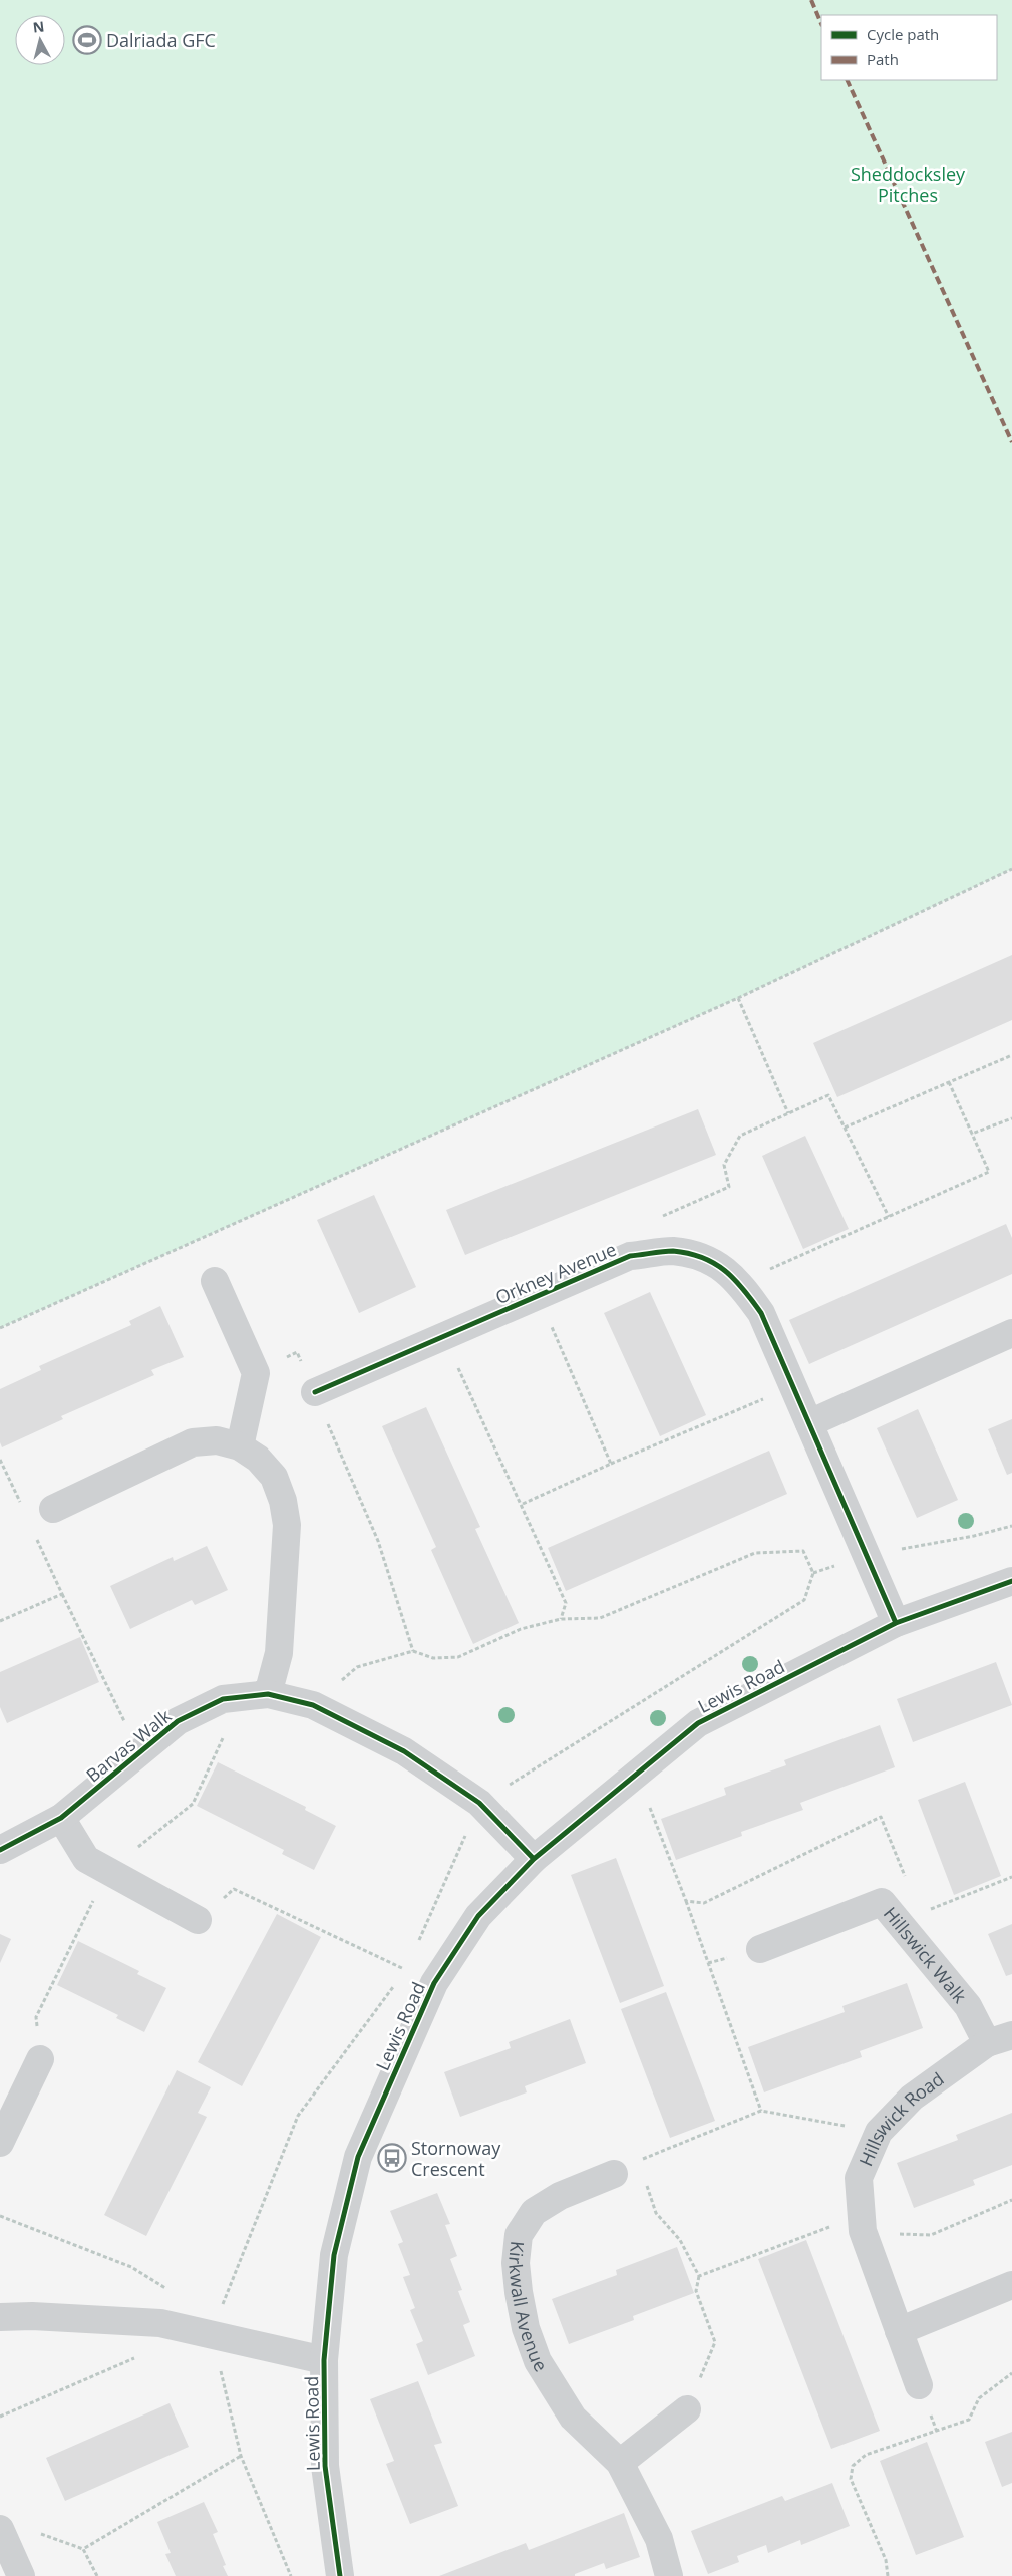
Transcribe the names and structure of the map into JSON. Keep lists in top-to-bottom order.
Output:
{
  "streets": {
    "street": [
      "Orkney Avenue",
      "Lewis Road",
      "Barvas Walk",
      "Hillswick Walk",
      "Hillswick Road",
      "Kirkwall Avenue"
    ]
  },
  "crossings": [
    ["Orkney Avenue", "Lewis Road"],
    ["Lewis Road", "Barvas Walk"],
    ["Hillswick Walk", "Hillswick Road"]
  ],
  "parks": ["Sheddocksley Pitches"],
  "places": {
    "sports": ["Dalriada GFC"],
    "bus stop": ["Stornoway Crescent"]
  },
  "legend": ["Cycle path", "Path"],
  "north": "top"
}
